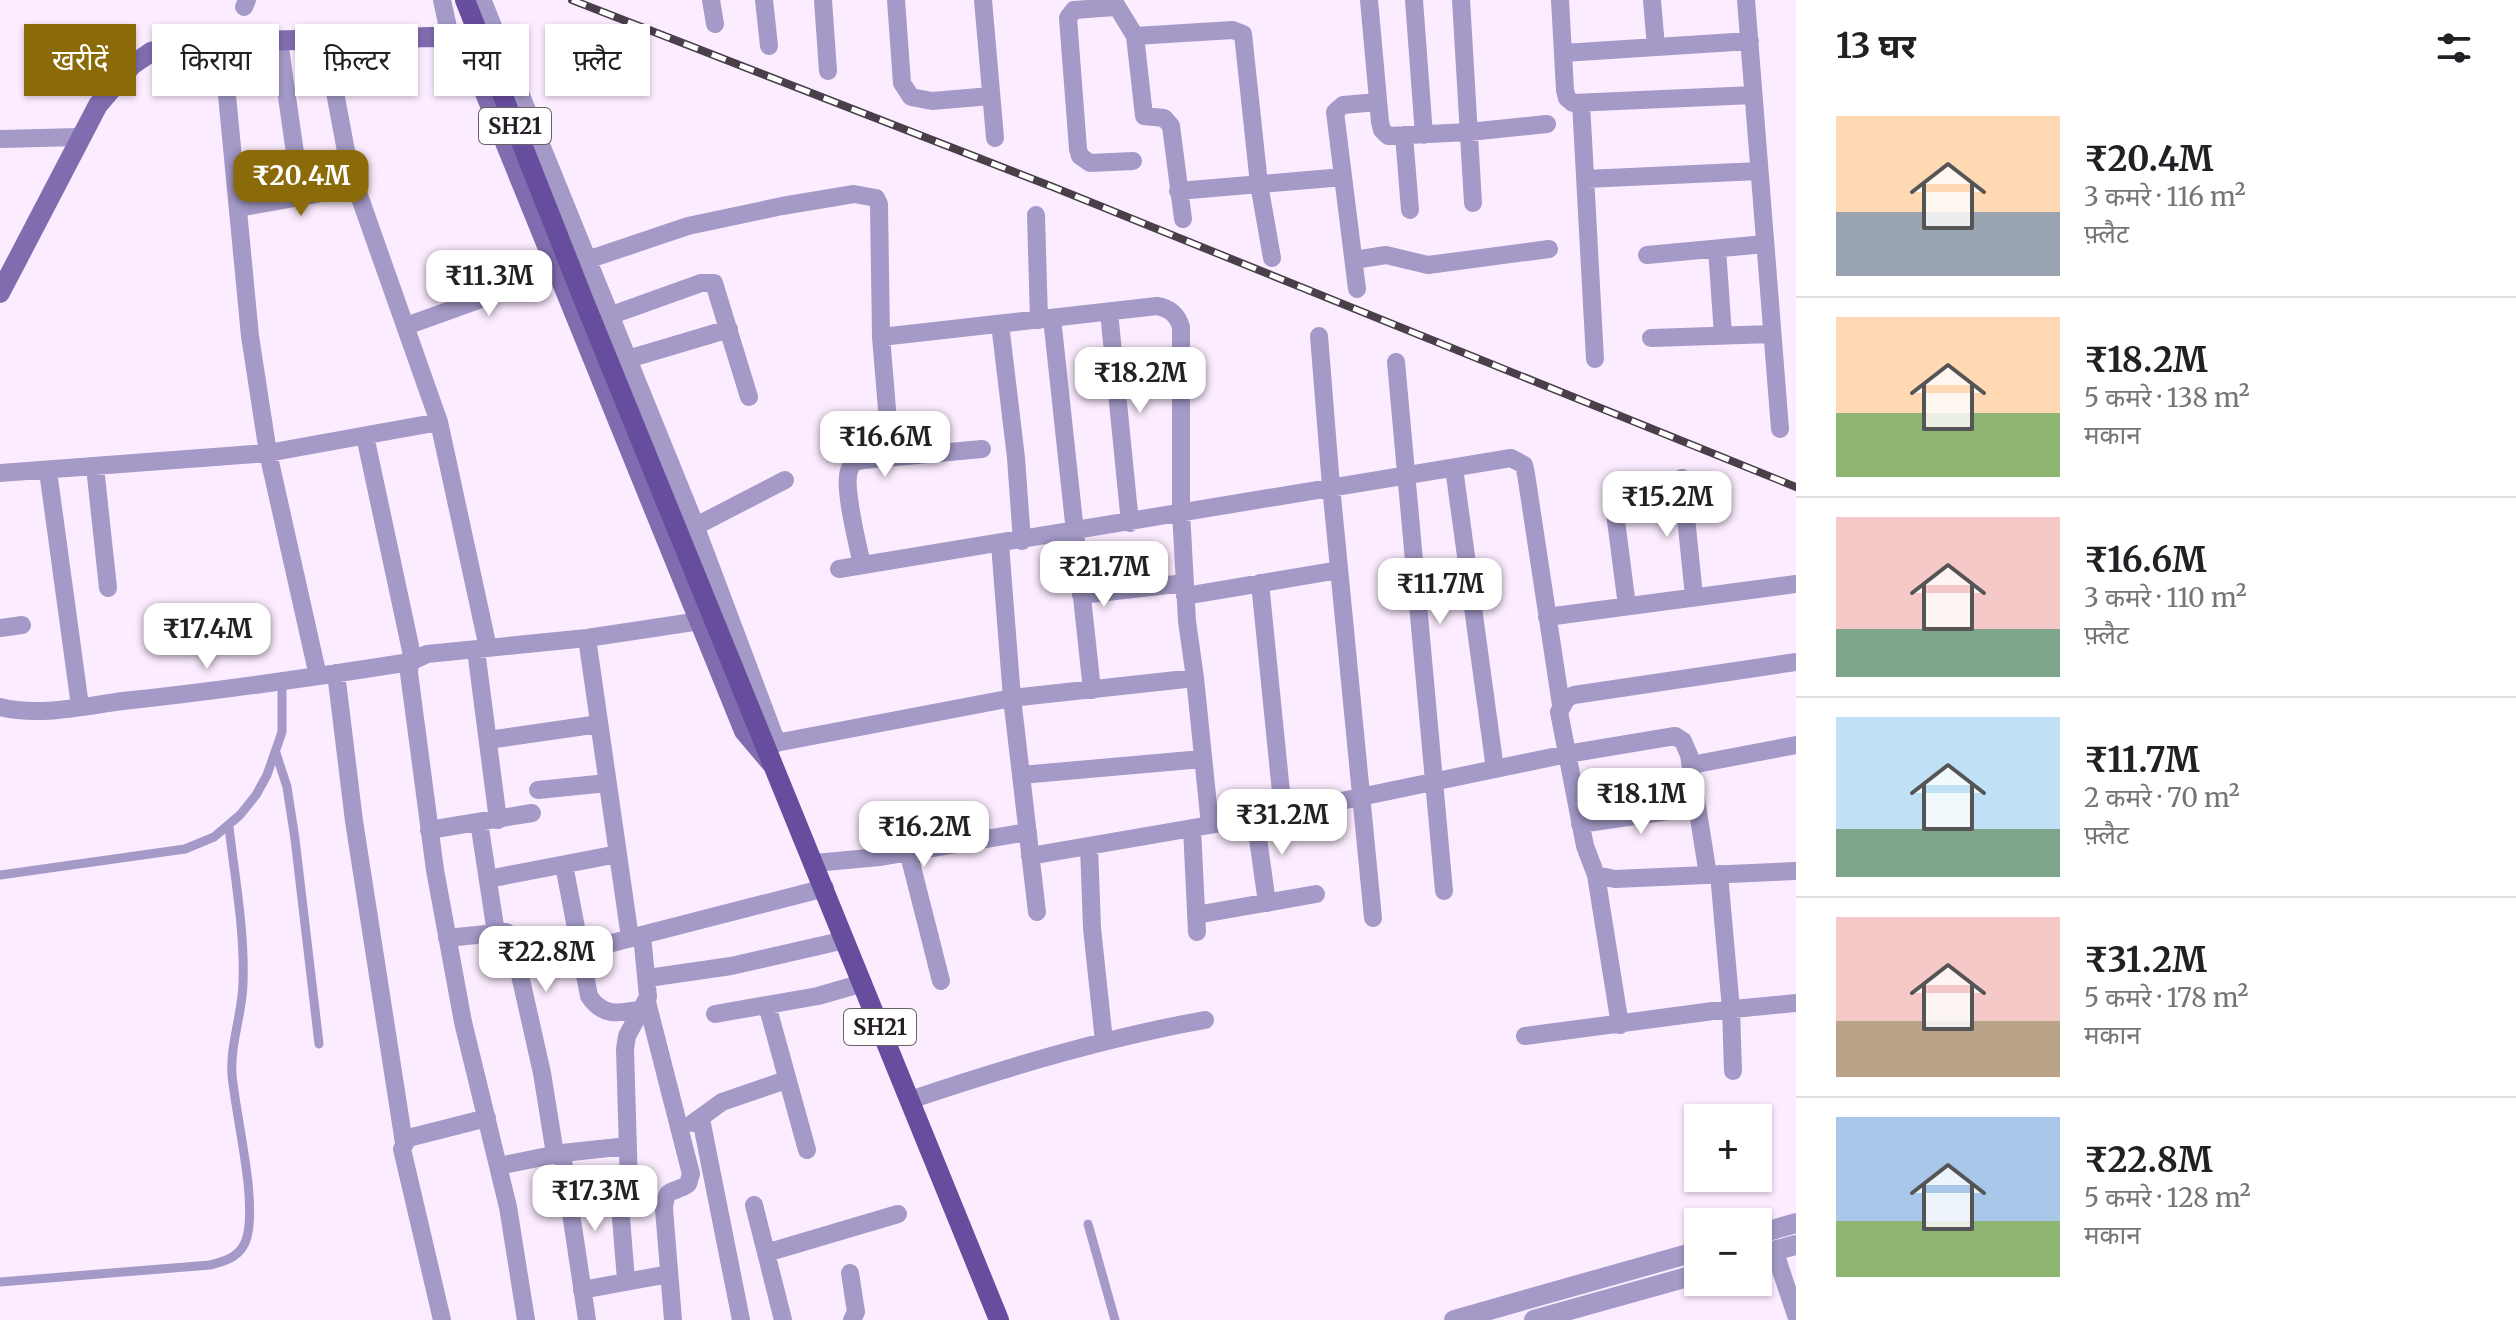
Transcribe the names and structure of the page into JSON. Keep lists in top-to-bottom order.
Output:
{
  "streets": {
    "main road": ["SH21"]
  },
  "page": {
    "heading": "13 घर",
    "chip": [
      "खरीदें",
      "किराया",
      "फ़िल्टर",
      "नया",
      "फ़्लैट"
    ],
    "list": [
      {
        "name": "₹20.4M",
        "note": "3 कमरे · 116 m² · फ़्लैट"
      },
      {
        "name": "₹18.2M",
        "note": "5 कमरे · 138 m² · मकान"
      },
      {
        "name": "₹16.6M",
        "note": "3 कमरे · 110 m² · फ़्लैट"
      },
      {
        "name": "₹11.7M",
        "note": "2 कमरे · 70 m² · फ़्लैट"
      },
      {
        "name": "₹31.2M",
        "note": "5 कमरे · 178 m² · मकान"
      },
      {
        "name": "₹22.8M",
        "note": "5 कमरे · 128 m² · मकान"
      }
    ],
    "price": [
      "₹20.4M",
      "₹11.3M",
      "₹18.2M",
      "₹16.6M",
      "₹15.2M",
      "₹21.7M",
      "₹11.7M",
      "₹17.4M",
      "₹18.1M",
      "₹31.2M",
      "₹16.2M",
      "₹22.8M",
      "₹17.3M"
    ],
    "map_buttons": ["+", "−"]
  }
}
